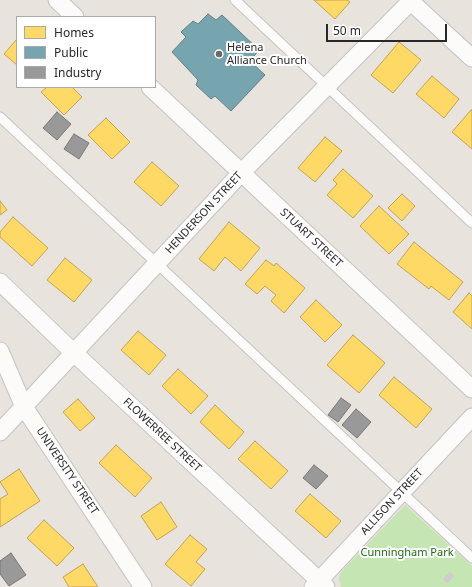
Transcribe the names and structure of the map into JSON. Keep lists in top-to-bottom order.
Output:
{
  "streets": {
    "street": [
      "HENDERSON STREET",
      "STUART STREET",
      "FLOWERREE STREET",
      "UNIVERSITY STREET",
      "ALLISON STREET"
    ]
  },
  "crossings": [
    ["HENDERSON STREET", "STUART STREET"],
    ["HENDERSON STREET", "FLOWERREE STREET"],
    ["HENDERSON STREET", "UNIVERSITY STREET"],
    ["FLOWERREE STREET", "ALLISON STREET"]
  ],
  "parks": ["Cunningham Park"],
  "places": ["Helena Alliance Church"],
  "legend": ["Homes", "Public", "Industry"],
  "scale_bar": "50 m"
}
